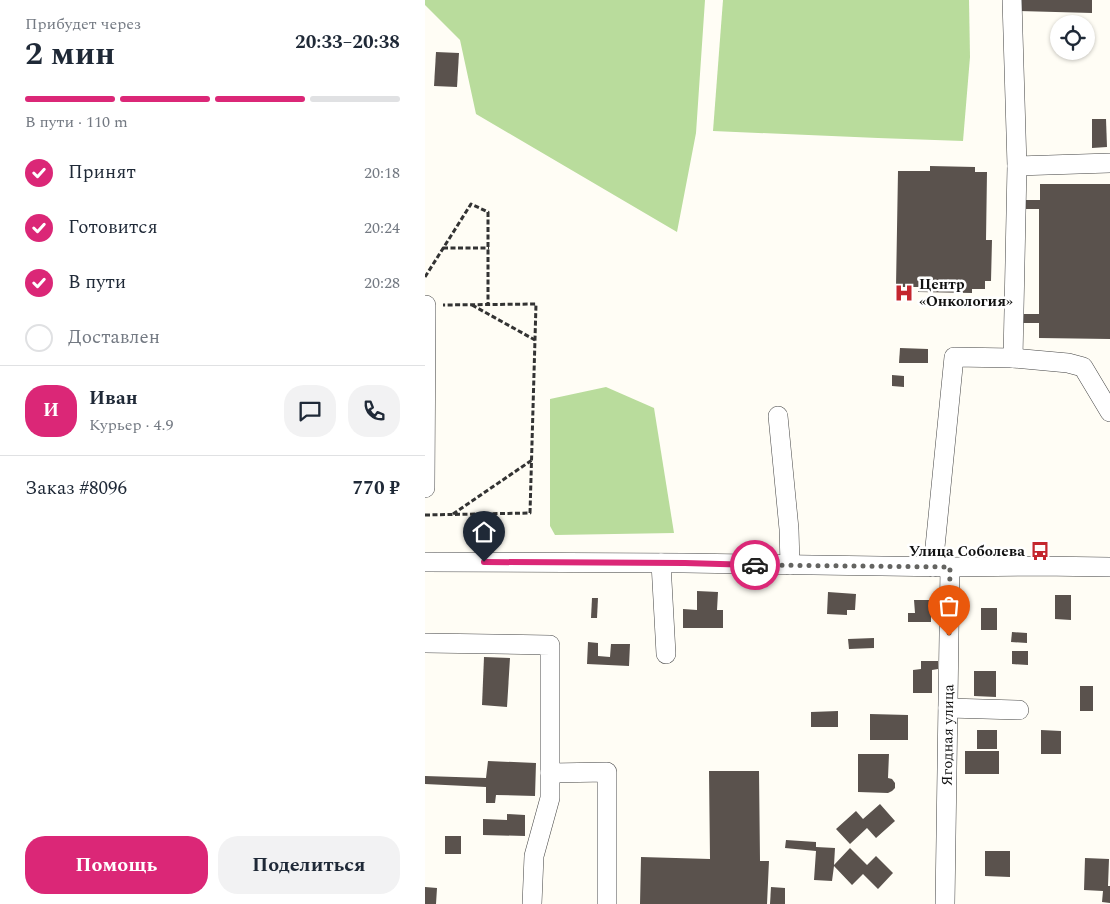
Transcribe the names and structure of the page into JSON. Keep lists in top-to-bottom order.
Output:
{
  "streets": {
    "street": ["Ягодная улица"]
  },
  "places": {
    "hospital": ["Центр «Онкология»"],
    "bus stop": ["Улица Соболева"]
  },
  "page": {
    "heading": ["2 мин", "Прибудет через", "20:33–20:38"],
    "panel": [
      "Иван",
      "Курьер · 4.9",
      "Заказ #8096",
      "770 ₽"
    ],
    "bar": "В пути · 110 m",
    "list": [
      ["Принят", "20:18"],
      ["Готовится", "20:24"],
      ["В пути", "20:28"],
      "Доставлен"
    ],
    "round": "И",
    "buttons": ["Помощь", "Поделиться"]
  }
}
